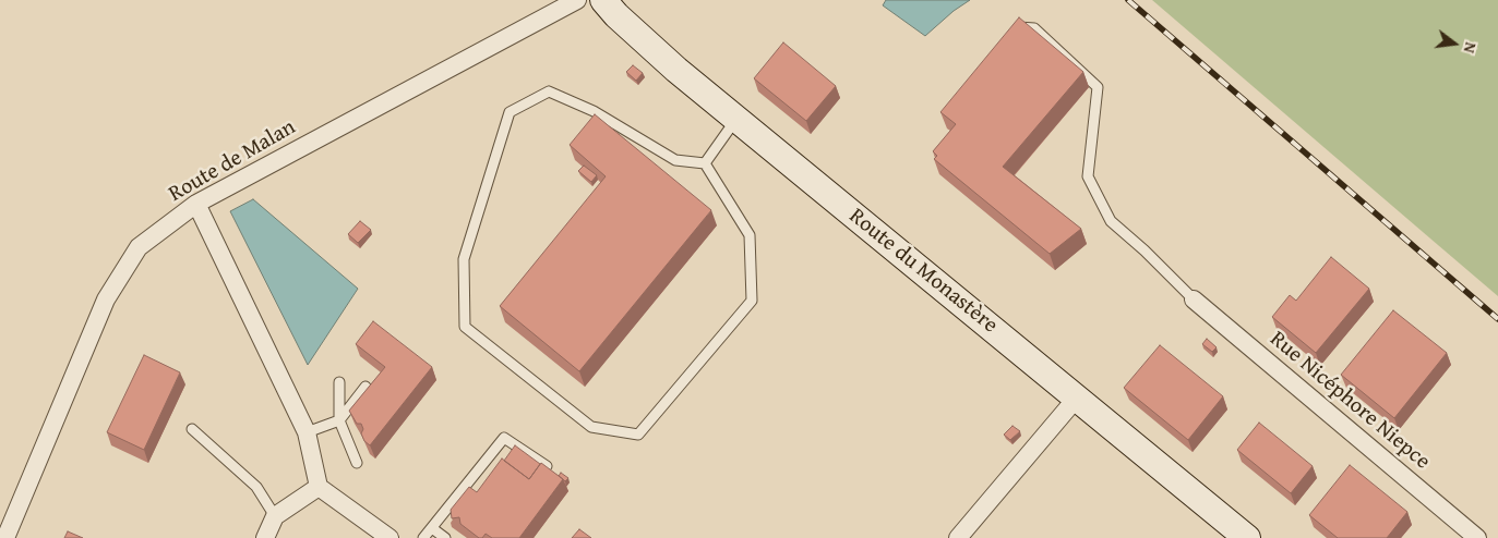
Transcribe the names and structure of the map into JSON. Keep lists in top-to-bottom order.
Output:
{
  "streets": {
    "street": ["Route de Malan", "Route du Monastère", "Rue Nicéphore Niepce"]
  },
  "north": "right"
}
